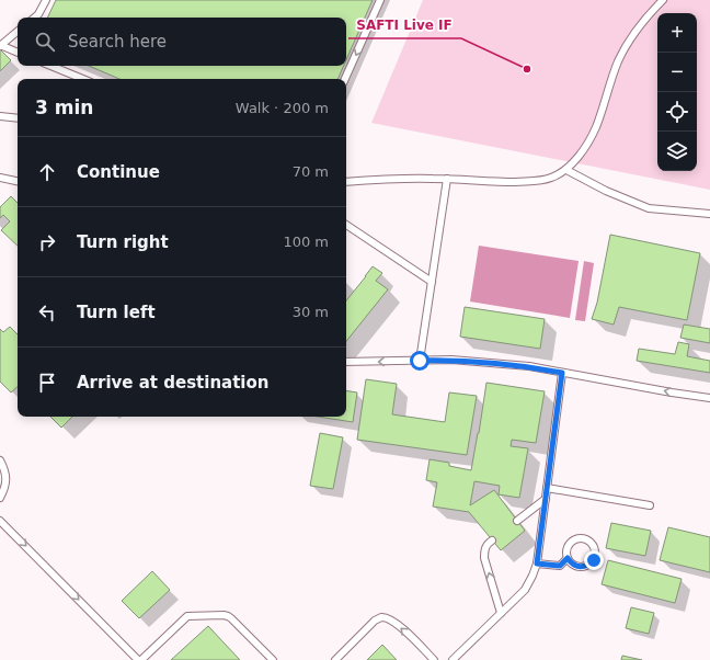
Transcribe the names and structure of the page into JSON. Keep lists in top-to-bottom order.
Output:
{
  "places": ["SAFTI Live IF"],
  "page": {
    "map_buttons": ["+", "−"],
    "search": "Search here",
    "heading": ["3 min", "Walk · 200 m"],
    "list": [
      ["Continue", "70 m"],
      ["Turn right", "100 m"],
      ["Turn left", "30 m"],
      "Arrive at destination"
    ]
  }
}
